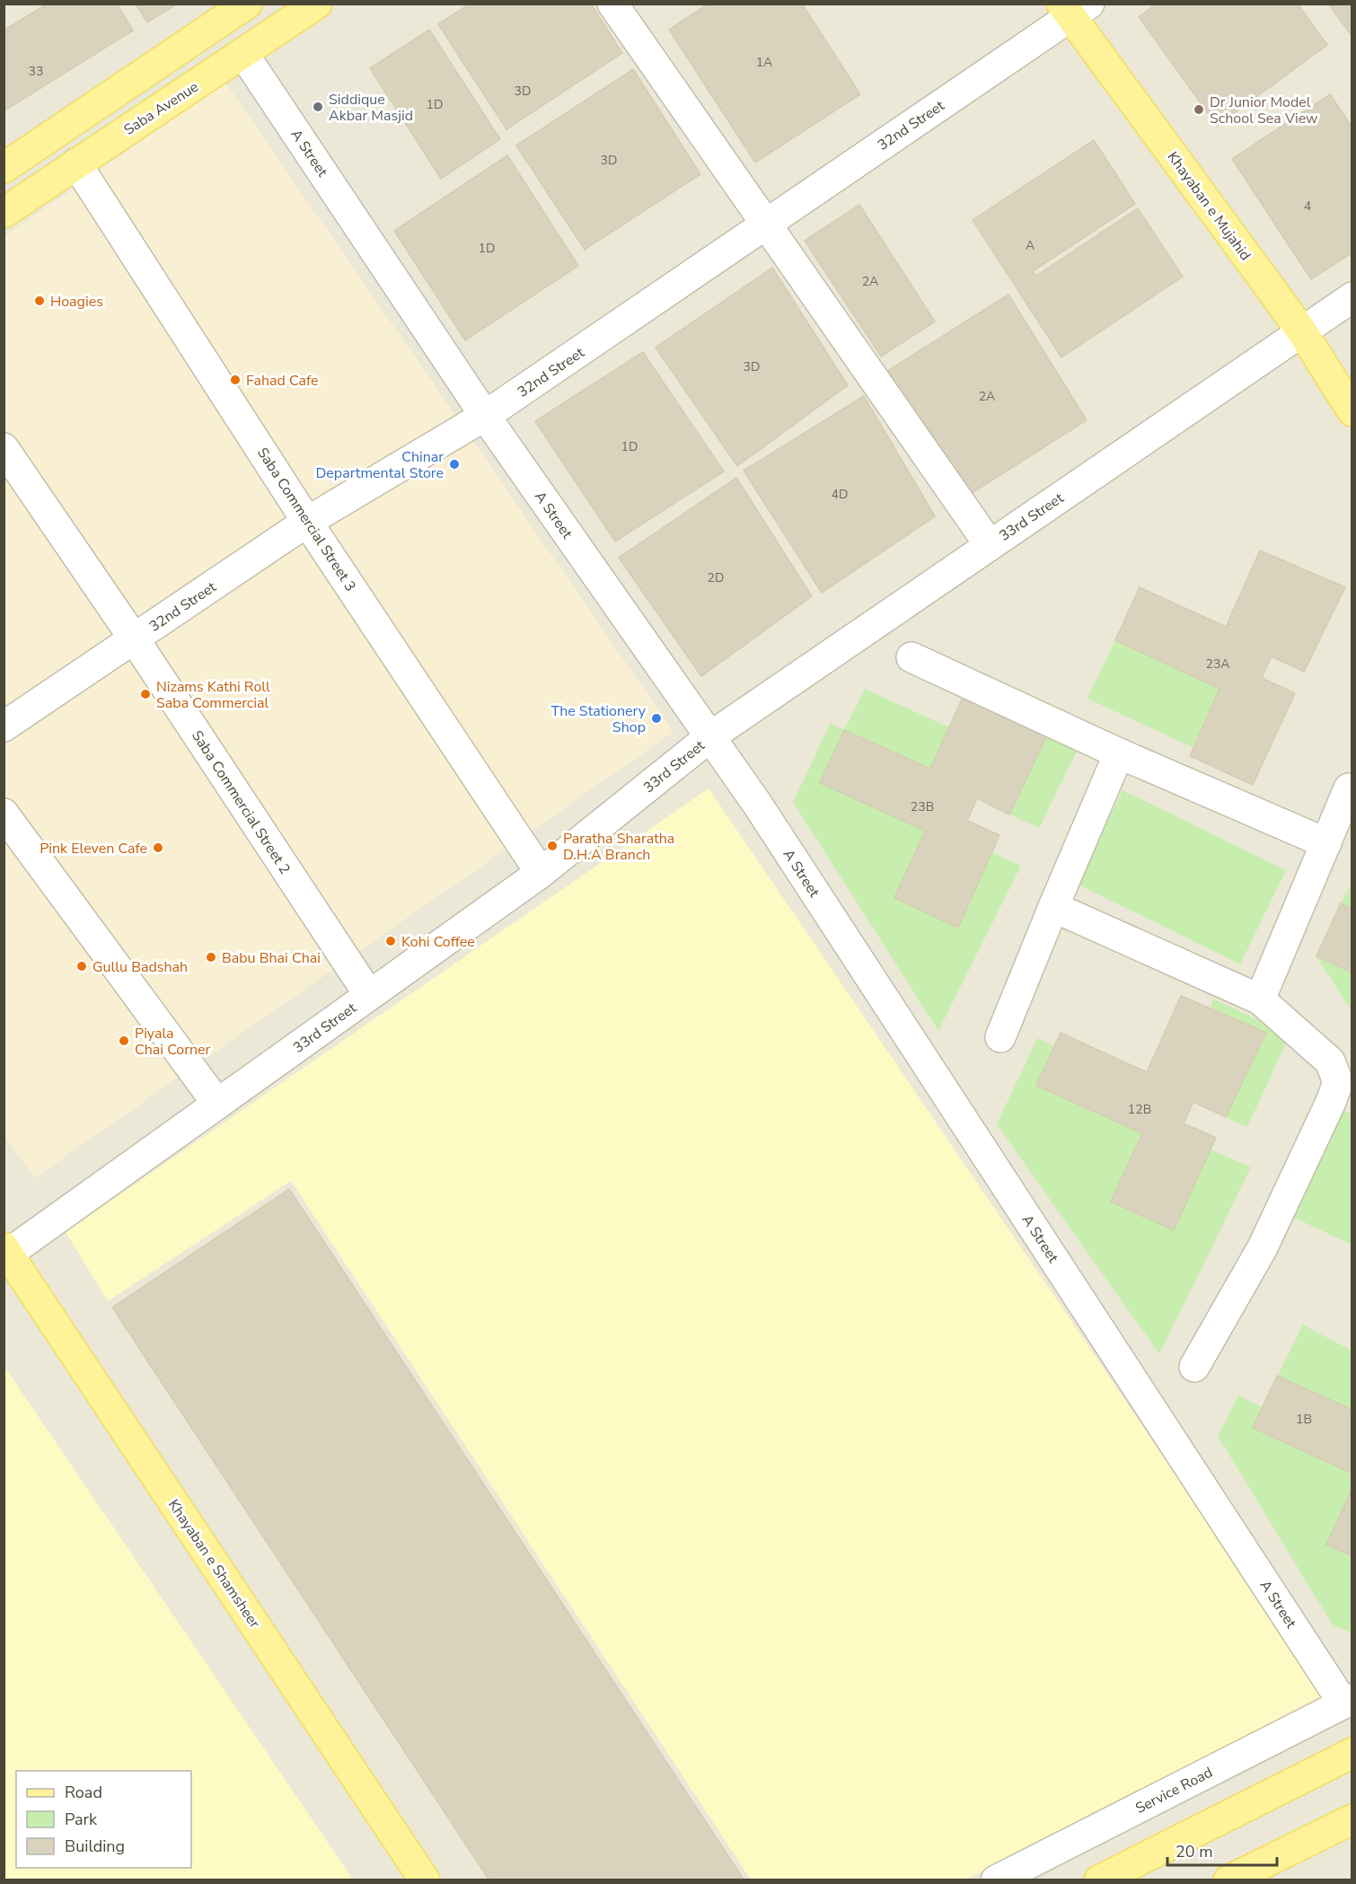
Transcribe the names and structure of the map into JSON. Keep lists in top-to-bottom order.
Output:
{
  "streets": {
    "main road": ["Saba Avenue", "Khayaban e Mujahid", "Khayaban e Shamsheer"],
    "street": [
      "32nd Street",
      "A Street",
      "33rd Street",
      "Saba Commercial Street 3",
      "Saba Commercial Street 2",
      "Service Road"
    ]
  },
  "crossings": [
    ["Saba Avenue", "A Street"],
    ["Saba Avenue", "Saba Commercial Street 3"],
    ["32nd Street", "A Street"],
    ["32nd Street", "Khayaban e Mujahid"],
    ["32nd Street", "Saba Commercial Street 3"],
    ["32nd Street", "Saba Commercial Street 2"],
    ["A Street", "33rd Street"],
    ["A Street", "Service Road"],
    ["Khayaban e Mujahid", "33rd Street"],
    ["33rd Street", "Saba Commercial Street 3"],
    ["33rd Street", "Saba Commercial Street 2"],
    ["33rd Street", "Khayaban e Shamsheer"]
  ],
  "places": [
    "Siddique Akbar Masjid",
    "Dr Junior Model School Sea View",
    "Hoagies",
    "Fahad Cafe",
    "Chinar Departmental Store",
    "Nizams Kathi Roll Saba Commercial",
    "The Stationery Shop",
    "Paratha Sharatha D.H.A Branch",
    "Pink Eleven Cafe",
    "Kohi Coffee",
    "Babu Bhai Chai",
    "Gullu Badshah",
    "Piyala Chai Corner"
  ],
  "house_numbers": [
    "1A",
    "33",
    "3D",
    "1D",
    "3D",
    "4",
    "A",
    "1D",
    "2A",
    "3D",
    "2A",
    "1D",
    "4D",
    "2D",
    "23A",
    "23B",
    "12B",
    "1B"
  ],
  "legend": ["Road", "Park", "Building"],
  "scale_bar": "20 m"
}
